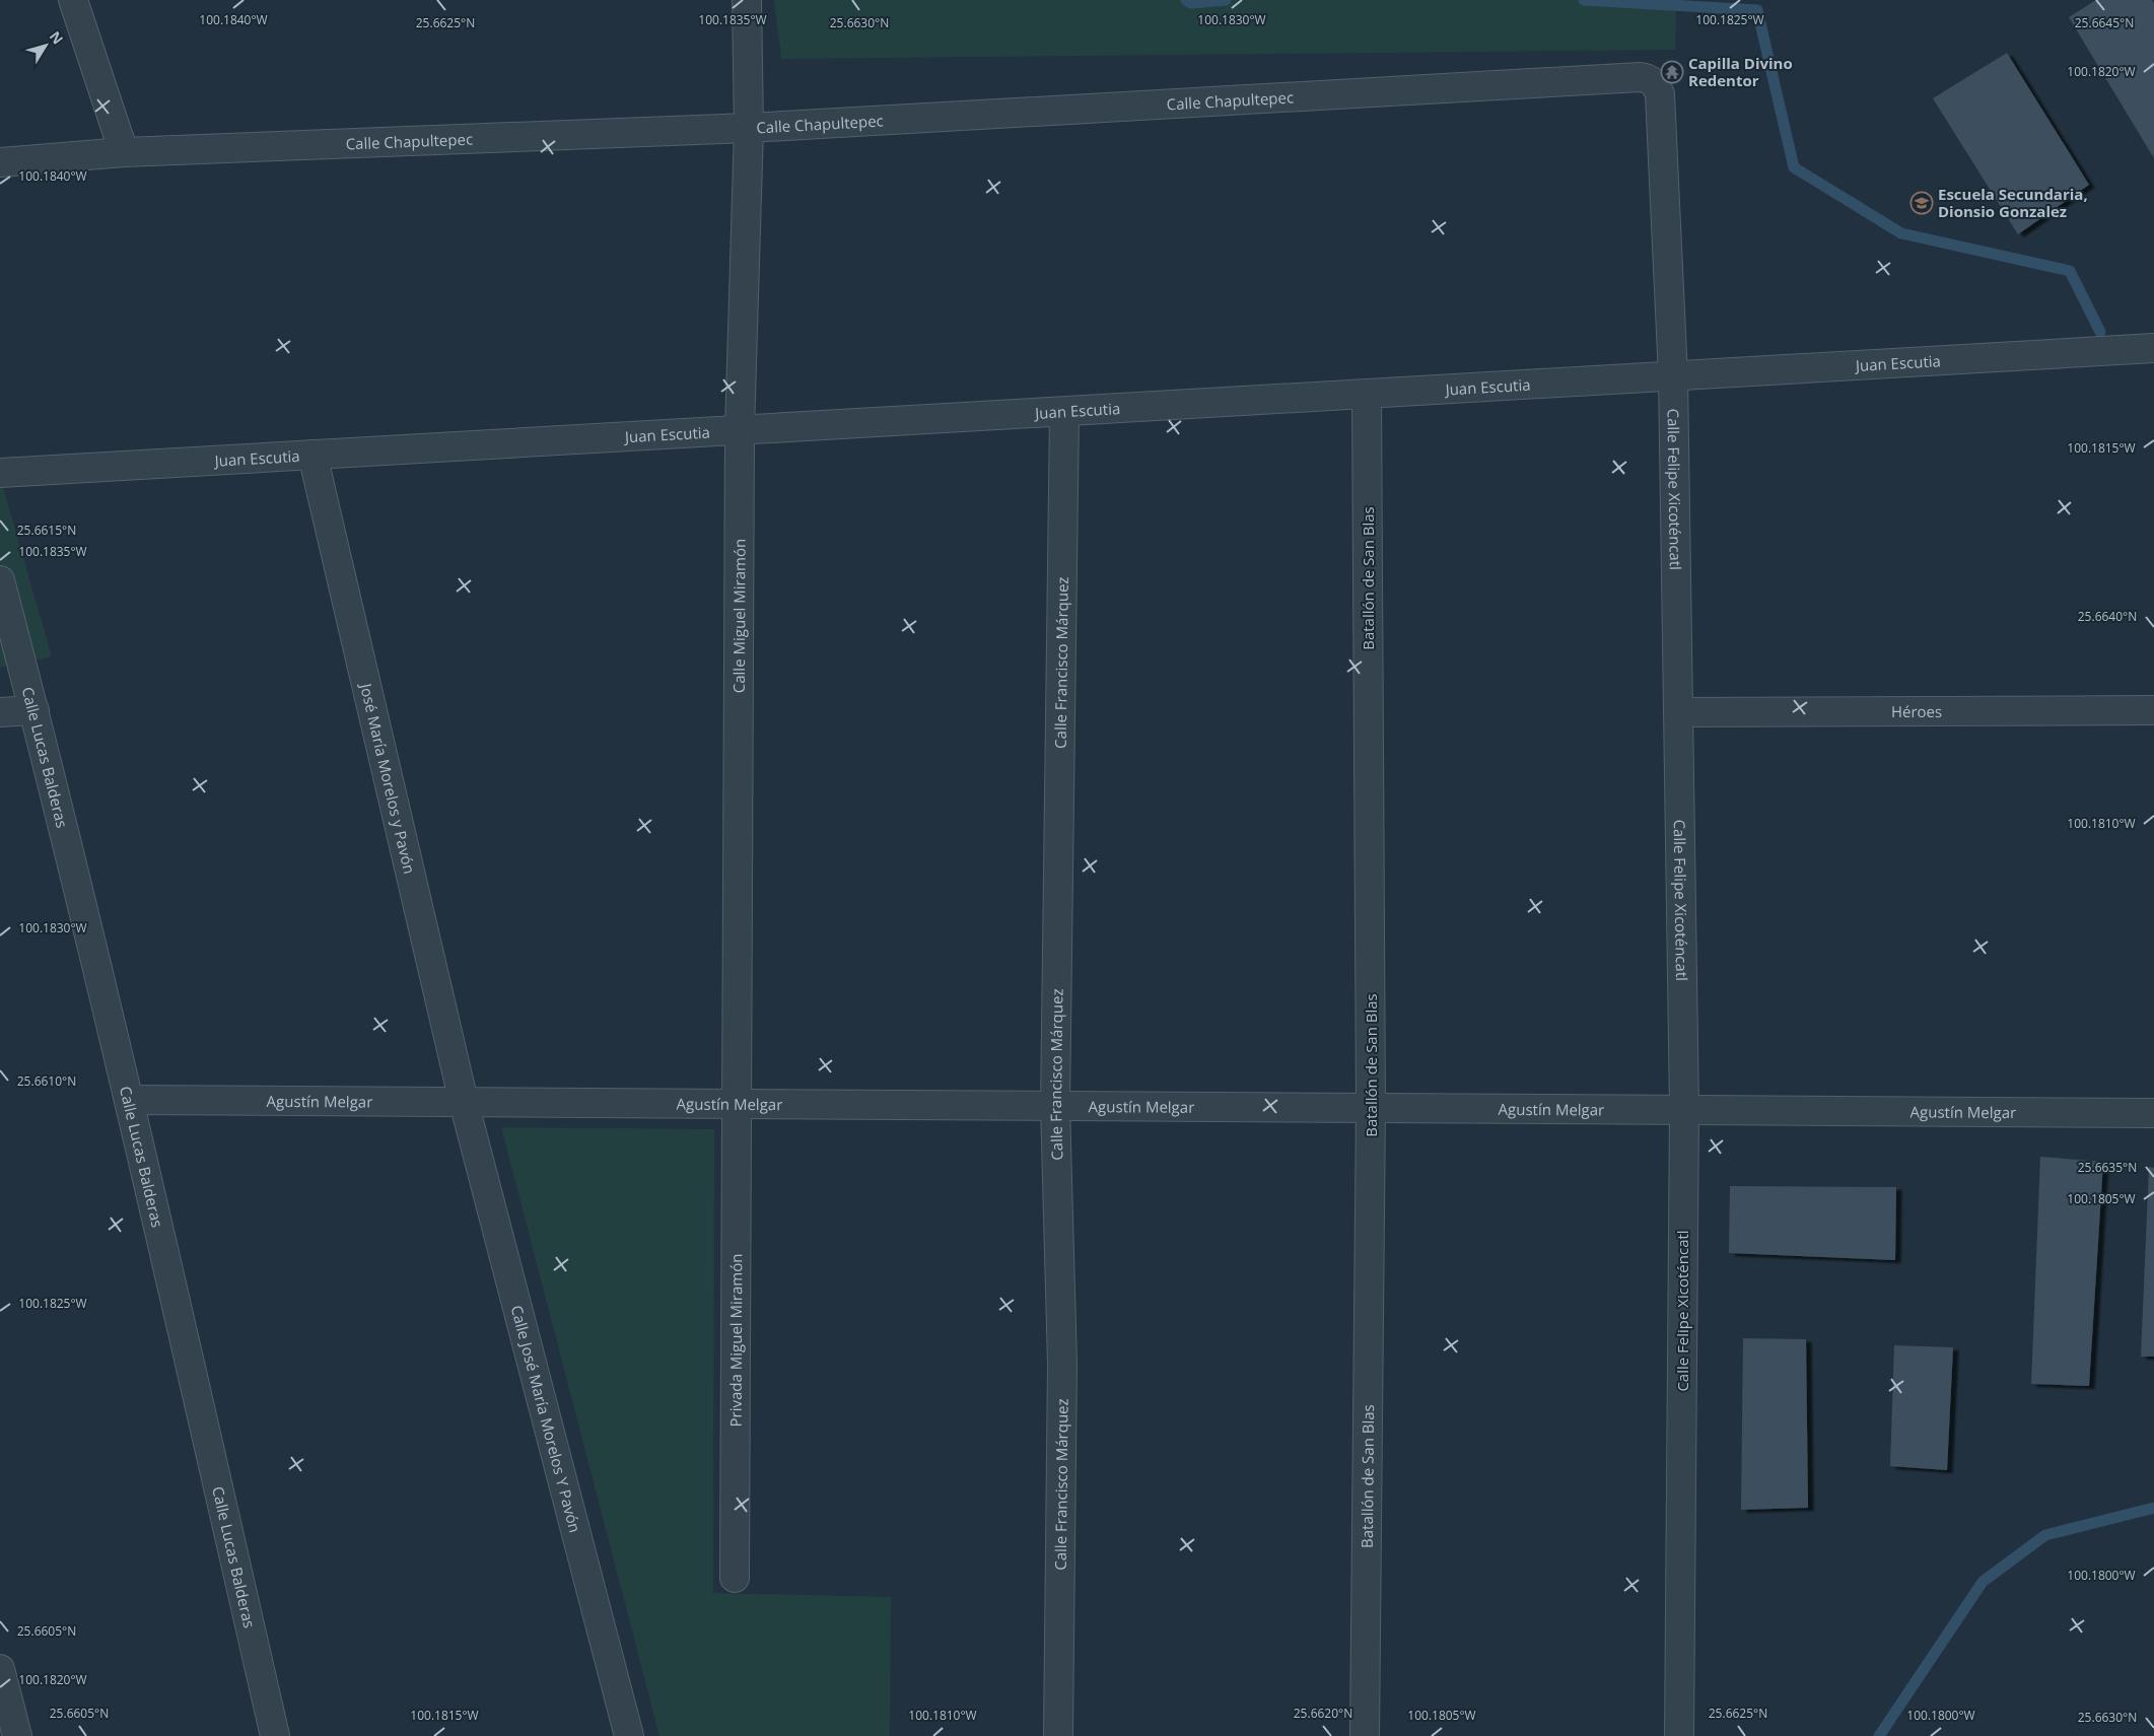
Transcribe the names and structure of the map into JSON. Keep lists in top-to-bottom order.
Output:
{
  "streets": {
    "street": [
      "Calle Chapultepec",
      "Juan Escutia",
      "Calle Felipe Xicoténcatl",
      "Batallón de San Blas",
      "Calle Miguel Miramón",
      "Calle Francisco Márquez",
      "Héroes",
      "Calle Lucas Balderas",
      "José María Morelos y Pavón",
      "Agustín Melgar",
      "Privada Miguel Miramón",
      "Calle José María Morelos Y Pavón"
    ]
  },
  "crossings": [
    ["Calle Chapultepec", "Calle Felipe Xicoténcatl"],
    ["Calle Chapultepec", "Calle Miguel Miramón"],
    ["Juan Escutia", "Calle Felipe Xicoténcatl"],
    ["Juan Escutia", "Batallón de San Blas"],
    ["Juan Escutia", "Calle Miguel Miramón"],
    ["Juan Escutia", "Calle Francisco Márquez"],
    ["Juan Escutia", "José María Morelos y Pavón"],
    ["Calle Felipe Xicoténcatl", "Héroes"],
    ["Calle Felipe Xicoténcatl", "Agustín Melgar"],
    ["Batallón de San Blas", "Agustín Melgar"],
    ["Calle Miguel Miramón", "Agustín Melgar"],
    ["Calle Miguel Miramón", "Privada Miguel Miramón"],
    ["Calle Francisco Márquez", "Agustín Melgar"],
    ["Calle Lucas Balderas", "Agustín Melgar"],
    ["José María Morelos y Pavón", "Agustín Melgar"],
    ["José María Morelos y Pavón", "Calle José María Morelos Y Pavón"],
    ["Agustín Melgar", "Privada Miguel Miramón"],
    ["Agustín Melgar", "Calle José María Morelos Y Pavón"]
  ],
  "places": {
    "temple": ["Capilla Divino Redentor"],
    "school or university": ["Escuela Secundaria, Dionsio Gonzalez"]
  },
  "north": "top right",
  "coordinates": [
    "100.1840°W",
    "100.1835°W",
    "100.1830°W",
    "100.1825°W",
    "25.6645°N",
    "25.6625°N",
    "25.6630°N",
    "100.1820°W",
    "100.1815°W",
    "25.6615°N",
    "25.6640°N",
    "100.1810°W",
    "25.6610°N",
    "25.6635°N",
    "100.1805°W",
    "100.1800°W",
    "25.6605°N",
    "25.6620°N"
  ]
}
